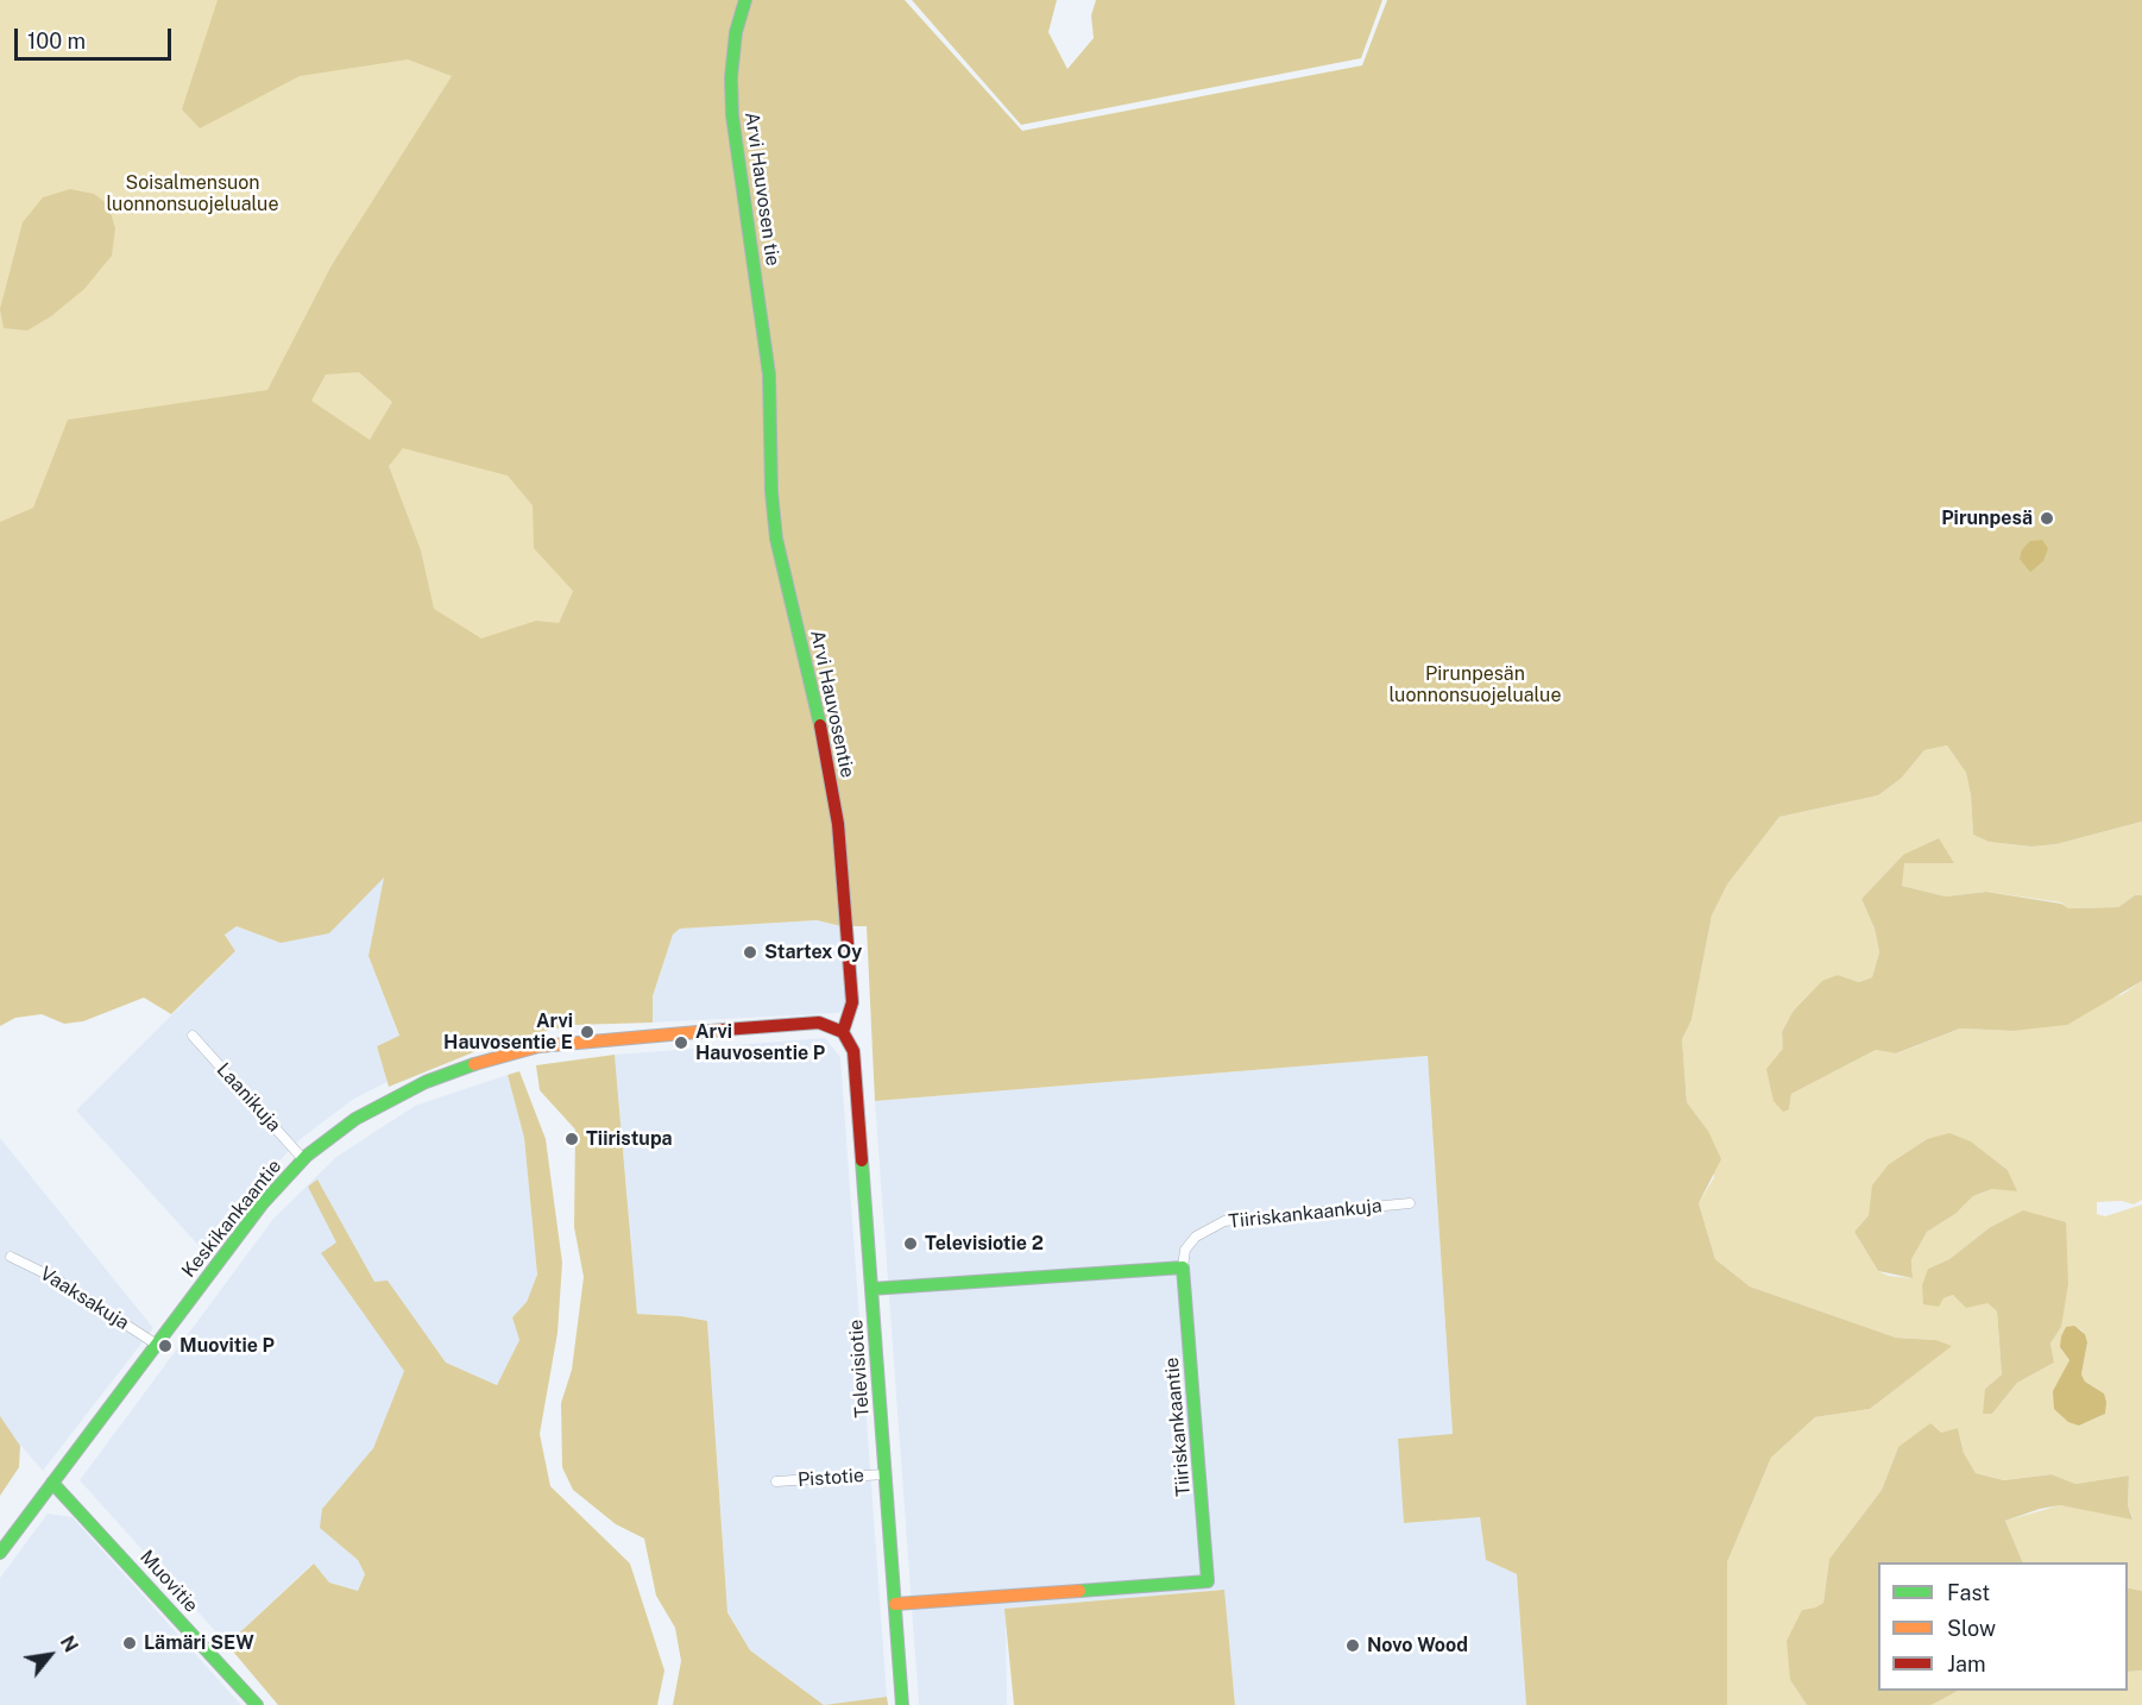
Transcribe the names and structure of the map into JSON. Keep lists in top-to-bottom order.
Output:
{
  "streets": {
    "street": [
      "Arvi Hauvosen tie",
      "Arvi Hauvosentie",
      "Laanikuja",
      "Tiiriskankaankuja",
      "Keskikankaantie",
      "Vaaksakuja",
      "Televisiotie",
      "Tiiriskankaantie",
      "Pistotie",
      "Muovitie"
    ]
  },
  "crossings": [
    ["Arvi Hauvosen tie", "Arvi Hauvosentie"],
    ["Arvi Hauvosentie", "Keskikankaantie"],
    ["Arvi Hauvosentie", "Televisiotie"],
    ["Laanikuja", "Keskikankaantie"],
    ["Tiiriskankaankuja", "Tiiriskankaantie"],
    ["Keskikankaantie", "Vaaksakuja"],
    ["Keskikankaantie", "Televisiotie"],
    ["Keskikankaantie", "Muovitie"],
    ["Televisiotie", "Tiiriskankaantie"],
    ["Televisiotie", "Pistotie"]
  ],
  "parks": ["Soisalmensuon luonnonsuojelualue", "Pirunpesän luonnonsuojelualue"],
  "places": [
    "Pirunpesä",
    "Startex Oy",
    "Arvi Hauvosentie E",
    "Arvi Hauvosentie P",
    "Tiiristupa",
    "Televisiotie 2",
    "Muovitie P",
    "Lämäri SEW",
    "Novo Wood"
  ],
  "legend": ["Fast", "Slow", "Jam"],
  "scale_bar": "100 m",
  "north": "top right"
}
